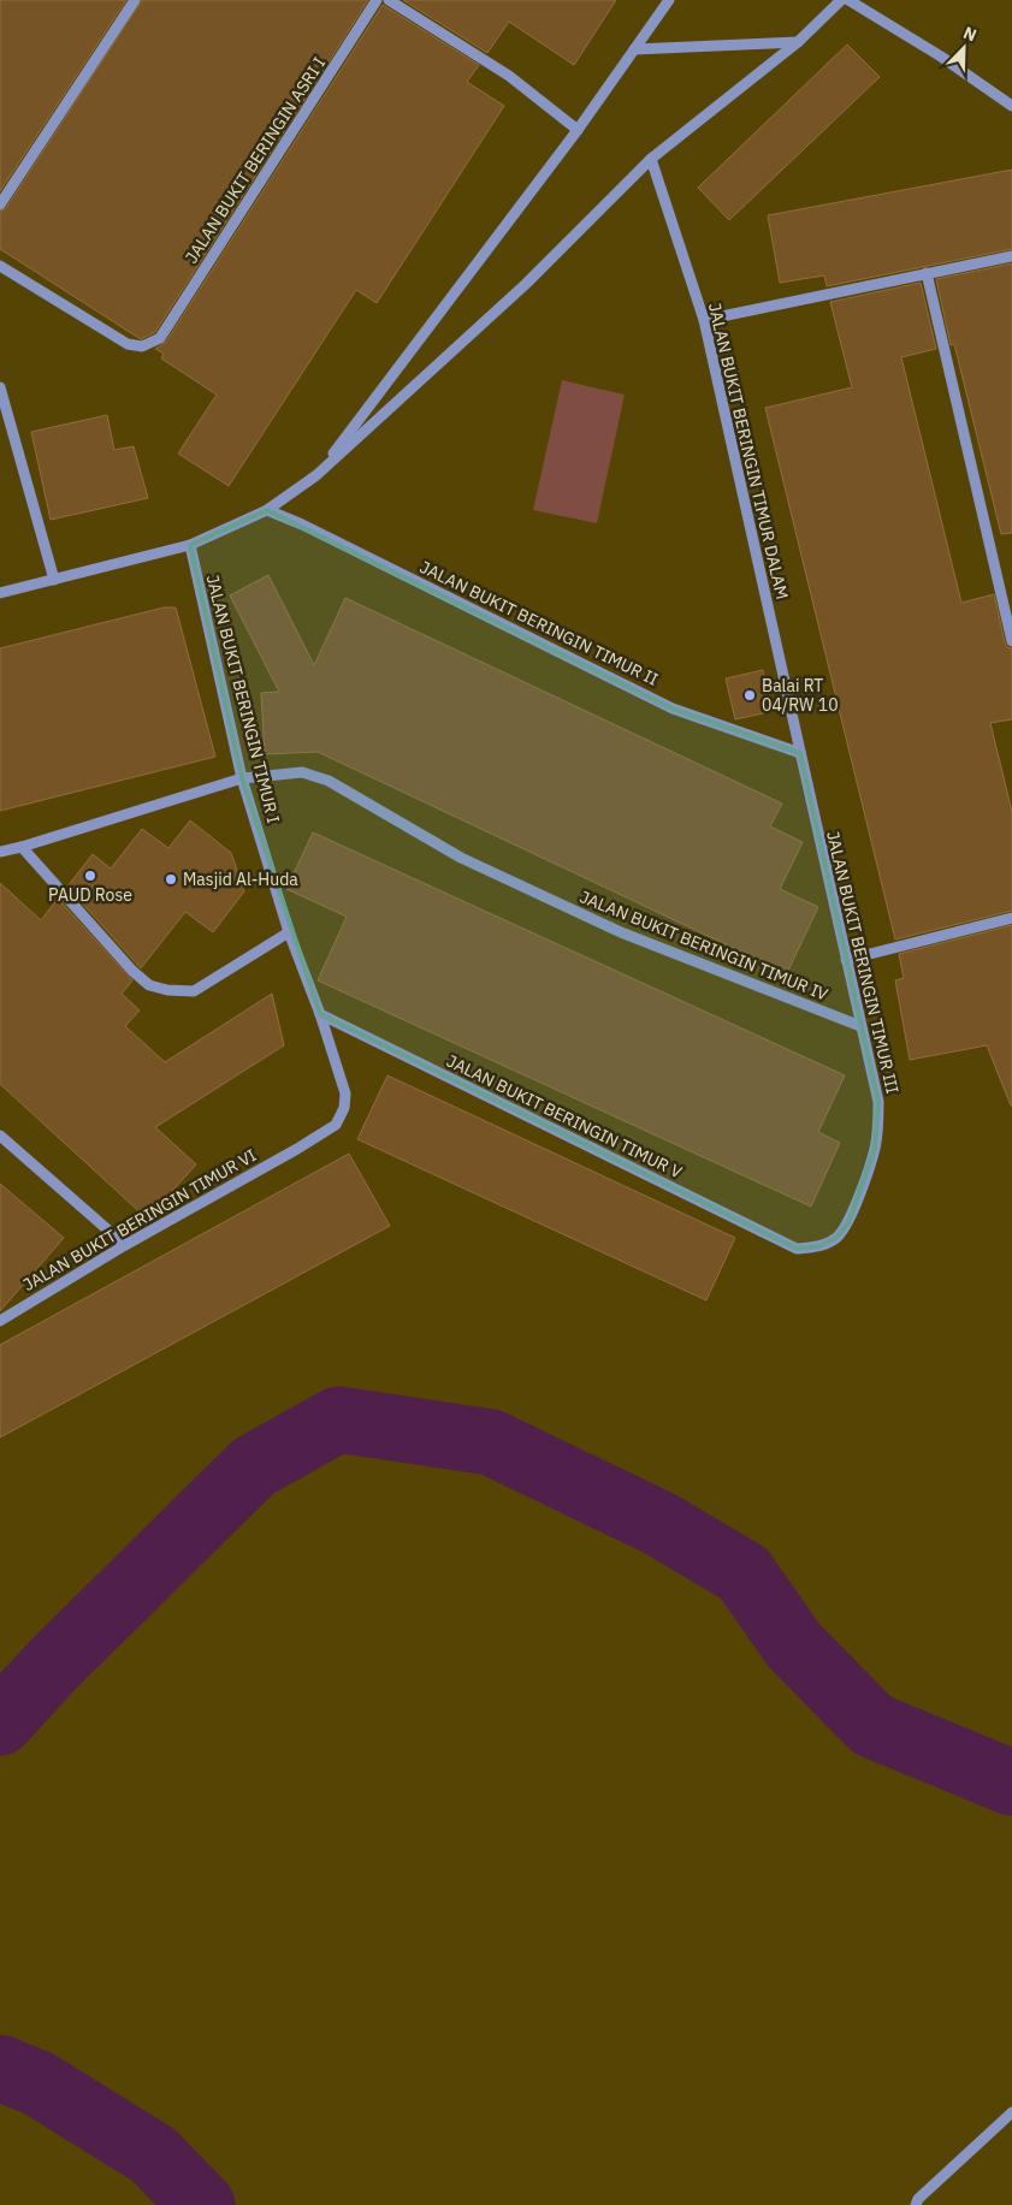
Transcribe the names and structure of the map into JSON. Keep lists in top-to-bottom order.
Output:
{
  "streets": {
    "street": [
      "JALAN BUKIT BERINGIN ASRI I",
      "JALAN BUKIT BERINGIN TIMUR DALAM",
      "JALAN BUKIT BERINGIN TIMUR II",
      "JALAN BUKIT BERINGIN TIMUR I",
      "JALAN BUKIT BERINGIN TIMUR IV",
      "JALAN BUKIT BERINGIN TIMUR III",
      "JALAN BUKIT BERINGIN TIMUR V",
      "JALAN BUKIT BERINGIN TIMUR VI"
    ]
  },
  "crossings": [
    ["JALAN BUKIT BERINGIN TIMUR DALAM", "JALAN BUKIT BERINGIN TIMUR II"],
    ["JALAN BUKIT BERINGIN TIMUR DALAM", "JALAN BUKIT BERINGIN TIMUR III"],
    ["JALAN BUKIT BERINGIN TIMUR II", "JALAN BUKIT BERINGIN TIMUR III"],
    ["JALAN BUKIT BERINGIN TIMUR I", "JALAN BUKIT BERINGIN TIMUR IV"],
    ["JALAN BUKIT BERINGIN TIMUR I", "JALAN BUKIT BERINGIN TIMUR V"],
    ["JALAN BUKIT BERINGIN TIMUR I", "JALAN BUKIT BERINGIN TIMUR VI"],
    ["JALAN BUKIT BERINGIN TIMUR IV", "JALAN BUKIT BERINGIN TIMUR III"],
    ["JALAN BUKIT BERINGIN TIMUR III", "JALAN BUKIT BERINGIN TIMUR V"]
  ],
  "places": ["Balai RT 04/RW 10", "PAUD Rose", "Masjid Al-Huda"],
  "north": "top right"
}
